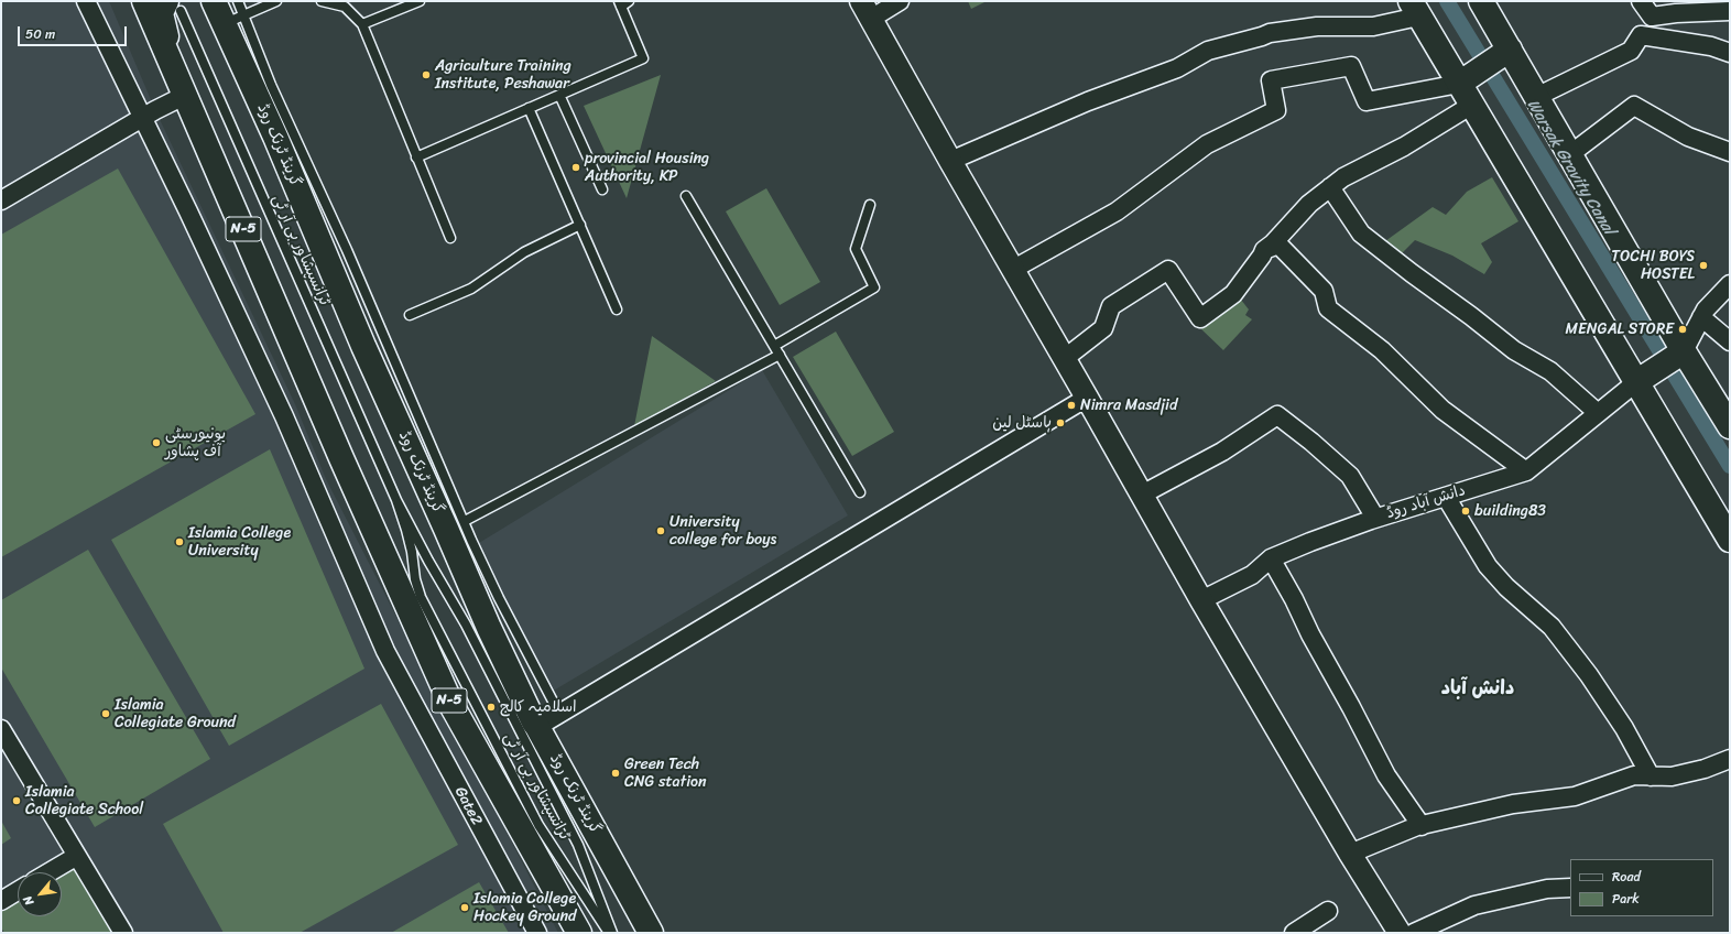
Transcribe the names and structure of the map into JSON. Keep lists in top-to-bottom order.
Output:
{
  "streets": {
    "main road": ["گرینڈ ٹرنک روڈ", "N-5"],
    "street": ["دانش آباد روڈ", "Gate2"],
    "lane": ["ٹرانسپشاور بی آر ٹی"]
  },
  "districts": ["دانش آباد"],
  "water": ["Warsak Gravity Canal"],
  "places": [
    "Agriculture Training Institute, Peshawar",
    "provincial Housing Authority, KP",
    "TOCHI BOYS HOSTEL",
    "MENGAL STORE",
    "Nimra Masdjid",
    "ہاسٹل لین",
    "یونیورسٹی آف پشاور",
    "building83",
    "University college for boys",
    "Islamia College University",
    "اسلامیہ کالج",
    "Islamia Collegiate Ground",
    "Green Tech CNG station",
    "Islamia Collegiate School",
    "Islamia College Hockey Ground"
  ],
  "legend": ["Road", "Park"],
  "scale_bar": "50 m",
  "north": "bottom left"
}
